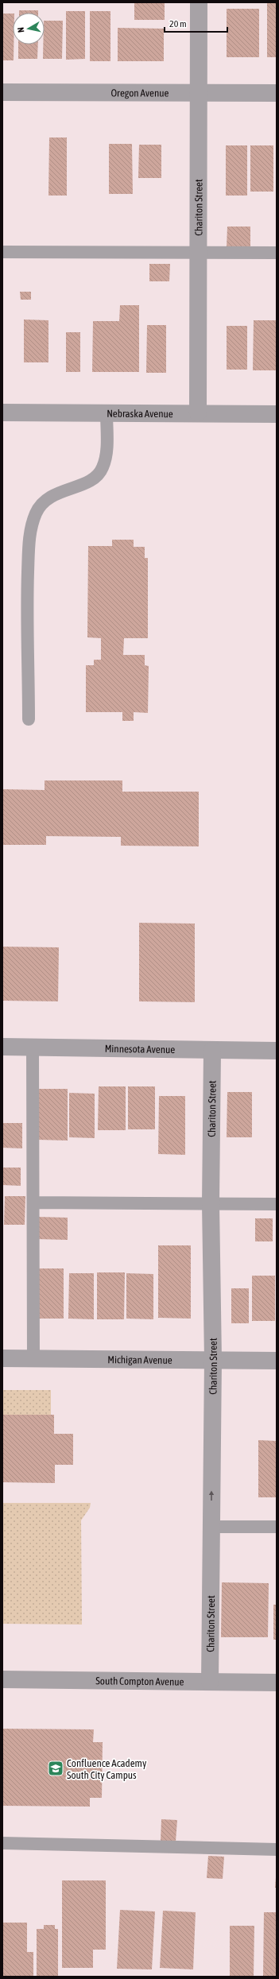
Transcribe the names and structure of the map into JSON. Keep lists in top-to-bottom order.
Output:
{
  "streets": {
    "street": [
      "Oregon Avenue",
      "Chariton Street",
      "Nebraska Avenue",
      "Minnesota Avenue",
      "Michigan Avenue",
      "South Compton Avenue"
    ]
  },
  "crossings": [
    ["Oregon Avenue", "Chariton Street"],
    ["Chariton Street", "Nebraska Avenue"],
    ["Chariton Street", "Minnesota Avenue"],
    ["Chariton Street", "Michigan Avenue"],
    ["Chariton Street", "South Compton Avenue"]
  ],
  "places": {
    "school or university": ["Confluence Academy South City Campus"]
  },
  "scale_bar": "20 m",
  "north": "left"
}
